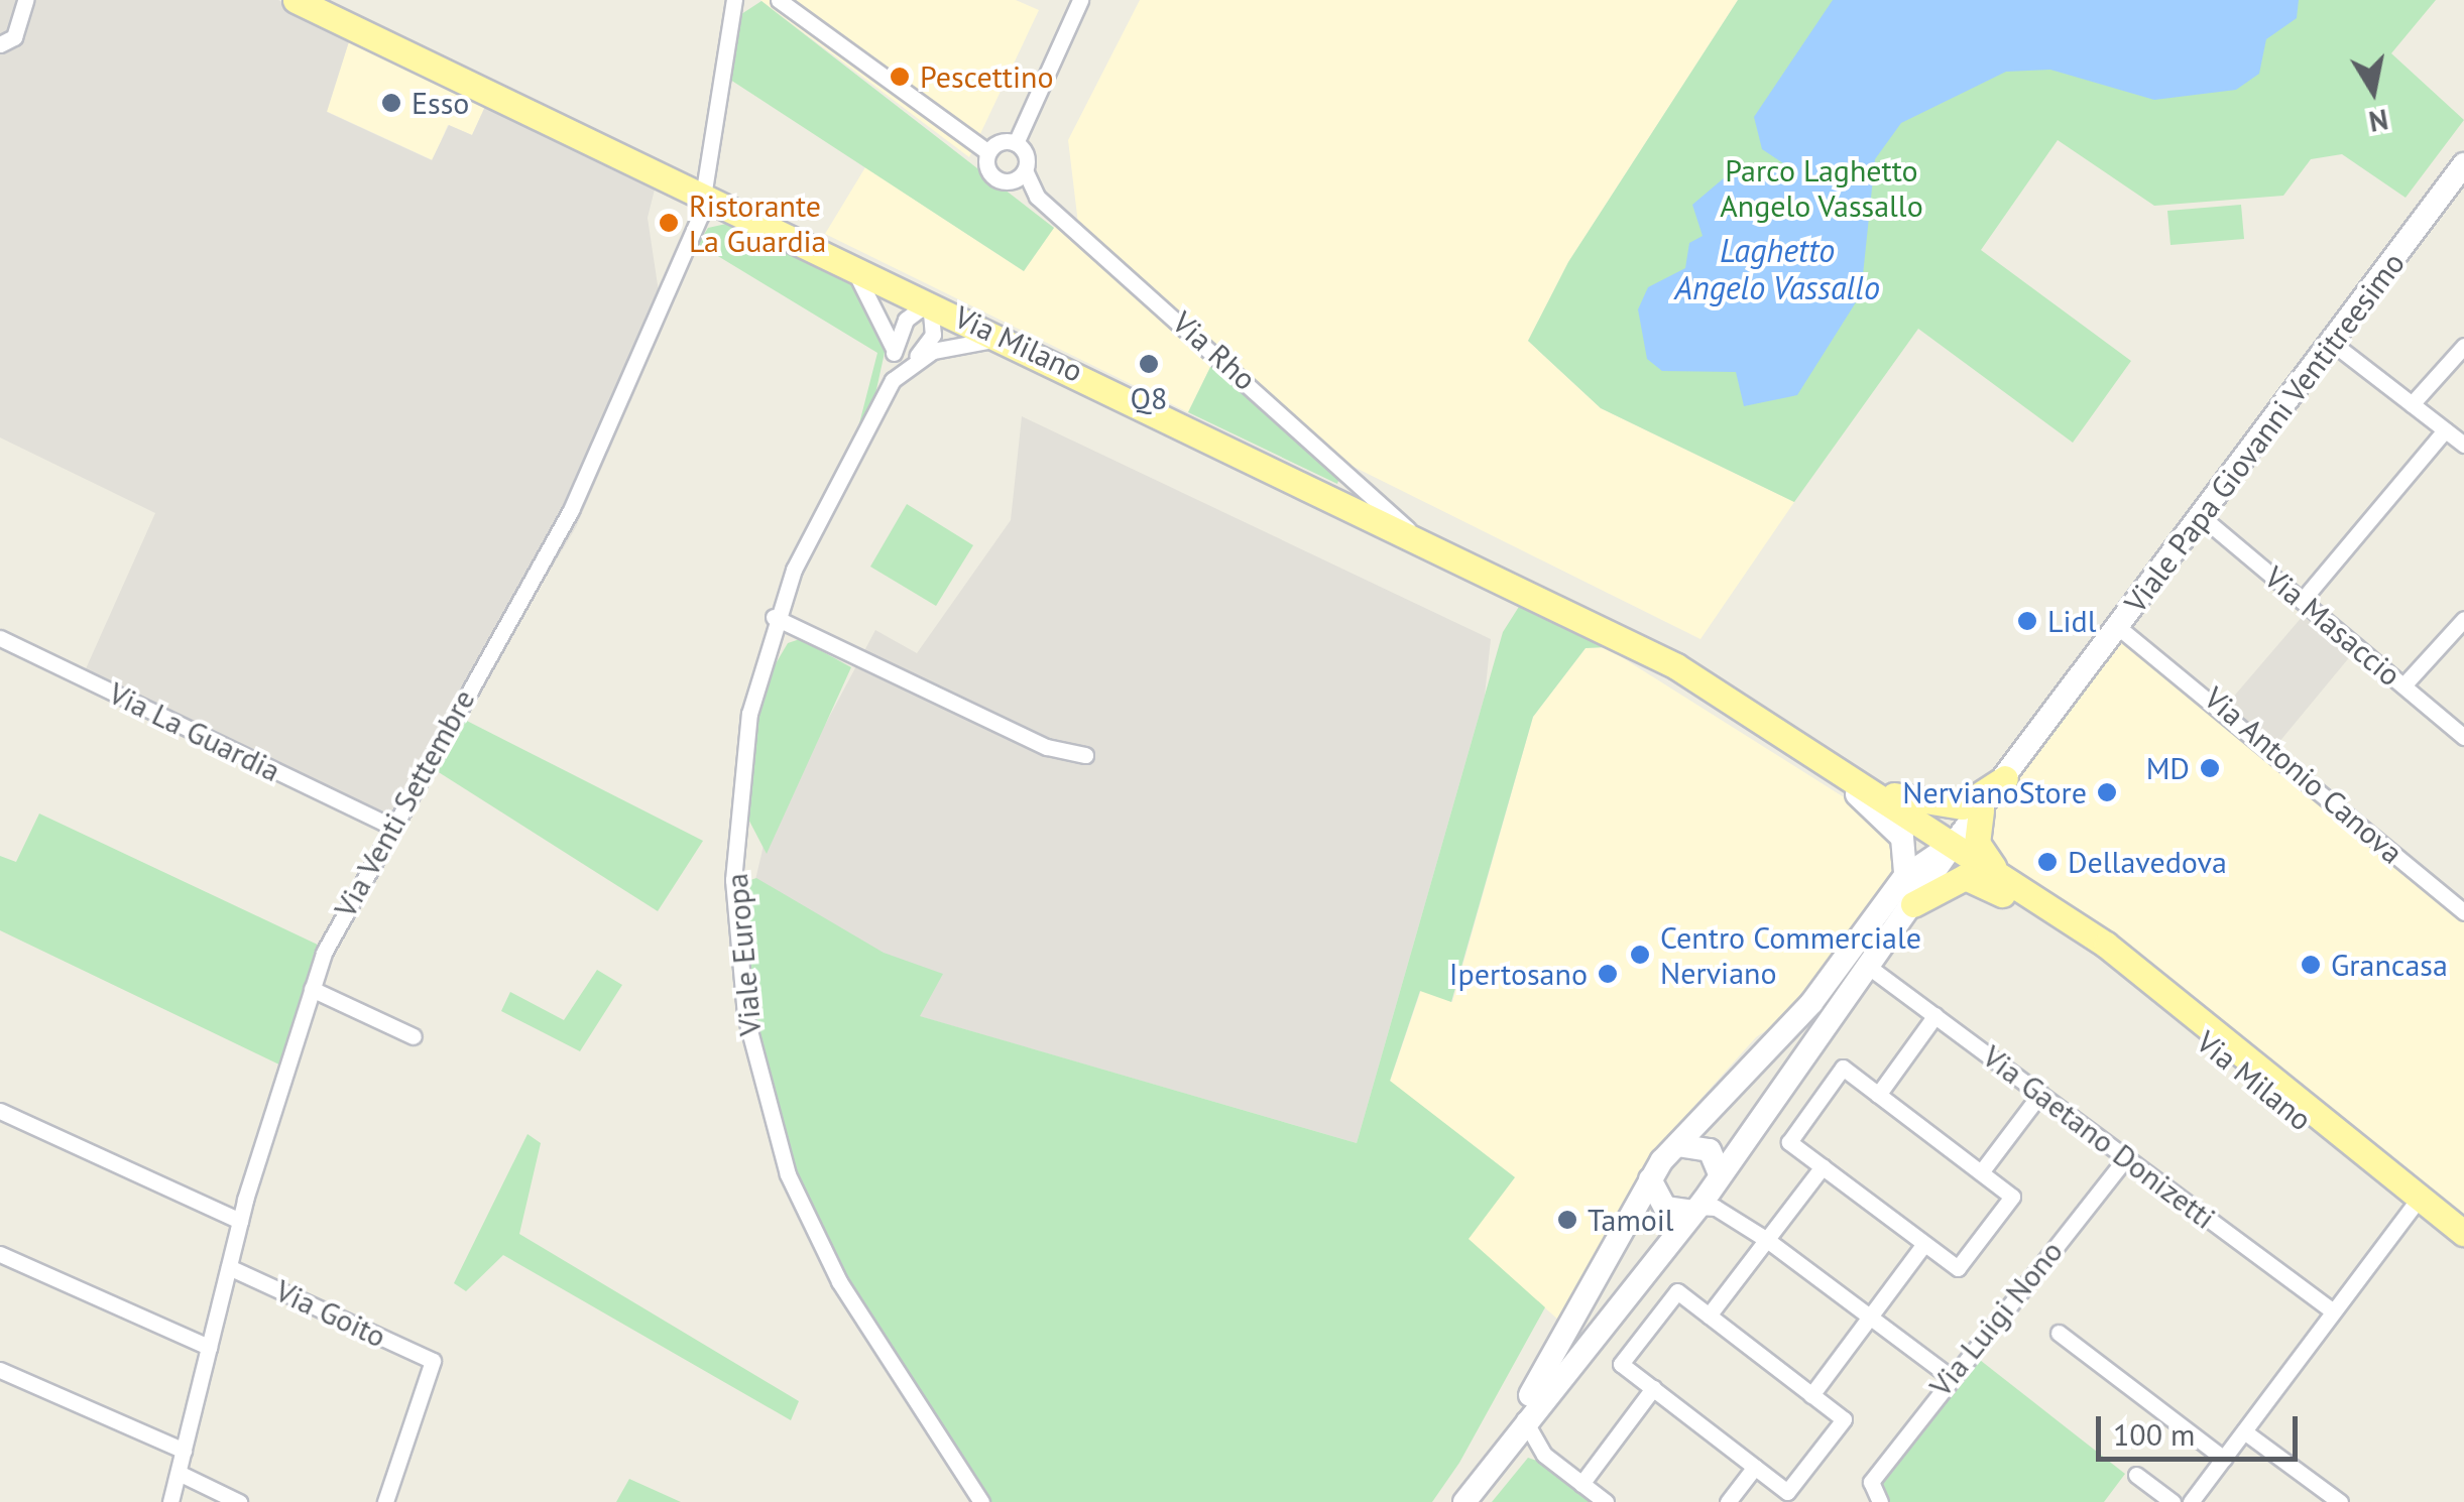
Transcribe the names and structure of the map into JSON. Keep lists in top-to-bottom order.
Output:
{
  "streets": {
    "main road": ["Via Milano"],
    "street": [
      "Via Rho",
      "Viale Papa Giovanni Ventitreesimo",
      "Via Masaccio",
      "Via La Guardia",
      "Via Antonio Canova",
      "Via Venti Settembre",
      "Viale Europa",
      "Via Gaetano Donizetti",
      "Via Goito",
      "Via Luigi Nono"
    ]
  },
  "crossings": [
    ["Via Milano", "Via Rho"],
    ["Via Milano", "Viale Papa Giovanni Ventitreesimo"],
    ["Via Milano", "Via Venti Settembre"],
    ["Via Milano", "Viale Europa"],
    ["Viale Papa Giovanni Ventitreesimo", "Via Masaccio"],
    ["Viale Papa Giovanni Ventitreesimo", "Via Antonio Canova"],
    ["Via La Guardia", "Via Venti Settembre"],
    ["Via Venti Settembre", "Via Goito"],
    ["Via Gaetano Donizetti", "Via Luigi Nono"]
  ],
  "water": ["Laghetto Angelo Vassallo"],
  "parks": ["Parco Laghetto Angelo Vassallo"],
  "places": [
    "Pescettino",
    "Esso",
    "Ristorante La Guardia",
    "Q8",
    "Lidl",
    "MD",
    "NervianoStore",
    "Dellavedova",
    "Centro Commerciale Nerviano",
    "Grancasa",
    "Ipertosano",
    "Tamoil"
  ],
  "scale_bar": "100 m",
  "north": "bottom"
}
